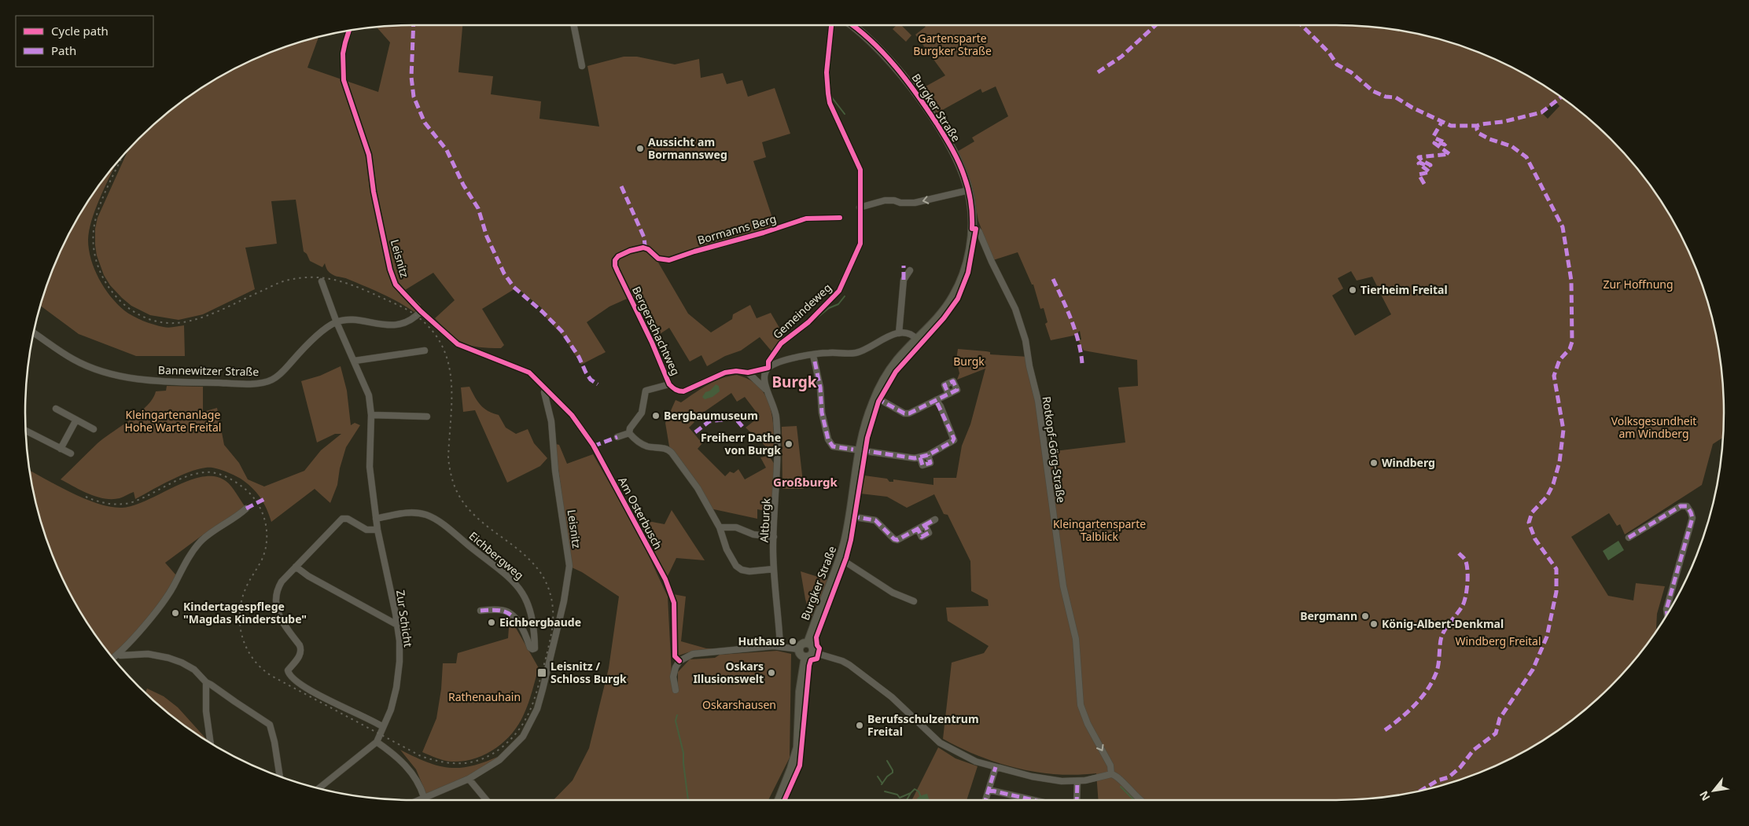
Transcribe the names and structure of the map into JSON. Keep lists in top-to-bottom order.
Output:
{
  "streets": {
    "main road": ["Burgker Straße"],
    "street": [
      "Bormanns Berg",
      "Leisnitz",
      "Gemeindeweg",
      "Bergerschachtweg",
      "Bannewitzer Straße",
      "Rotkopf-Görg-Straße",
      "Am Osterbusch",
      "Altburgk",
      "Eichbergweg",
      "Zur Schicht"
    ]
  },
  "crossings": [
    ["Burgker Straße", "Rotkopf-Görg-Straße"],
    ["Bormanns Berg", "Bergerschachtweg"],
    ["Leisnitz", "Am Osterbusch"],
    ["Gemeindeweg", "Bergerschachtweg"],
    ["Gemeindeweg", "Altburgk"],
    ["Bergerschachtweg", "Altburgk"],
    ["Bannewitzer Straße", "Zur Schicht"],
    ["Eichbergweg", "Zur Schicht"]
  ],
  "one_way": ["Rotkopf-Görg-Straße"],
  "districts": ["Burgk", "Großburgk"],
  "parks": [
    "Gartensparte Burgker Straße",
    "Zur Hoffnung",
    "Burgk",
    "Kleingartenanlage Hohe Warte Freital",
    "Volksgesundheit am Windberg",
    "Kleingartensparte Talblick",
    "Windberg Freital",
    "Rathenauhain",
    "Oskarshausen"
  ],
  "places": {
    "other": [
      "Aussicht am Bormannsweg",
      "Tierheim Freital",
      "Bergbaumuseum",
      "Freiherr Dathe von Burgk",
      "Windberg",
      "Kindertagespflege \"Magdas Kinderstube\"",
      "Bergmann",
      "Eichbergbaude",
      "König-Albert-Denkmal",
      "Huthaus",
      "Oskars Illusionswelt",
      "Berufsschulzentrum Freital"
    ],
    "transit": ["Leisnitz / Schloss Burgk"]
  },
  "legend": ["Cycle path", "Path"],
  "north": "bottom left"
}
